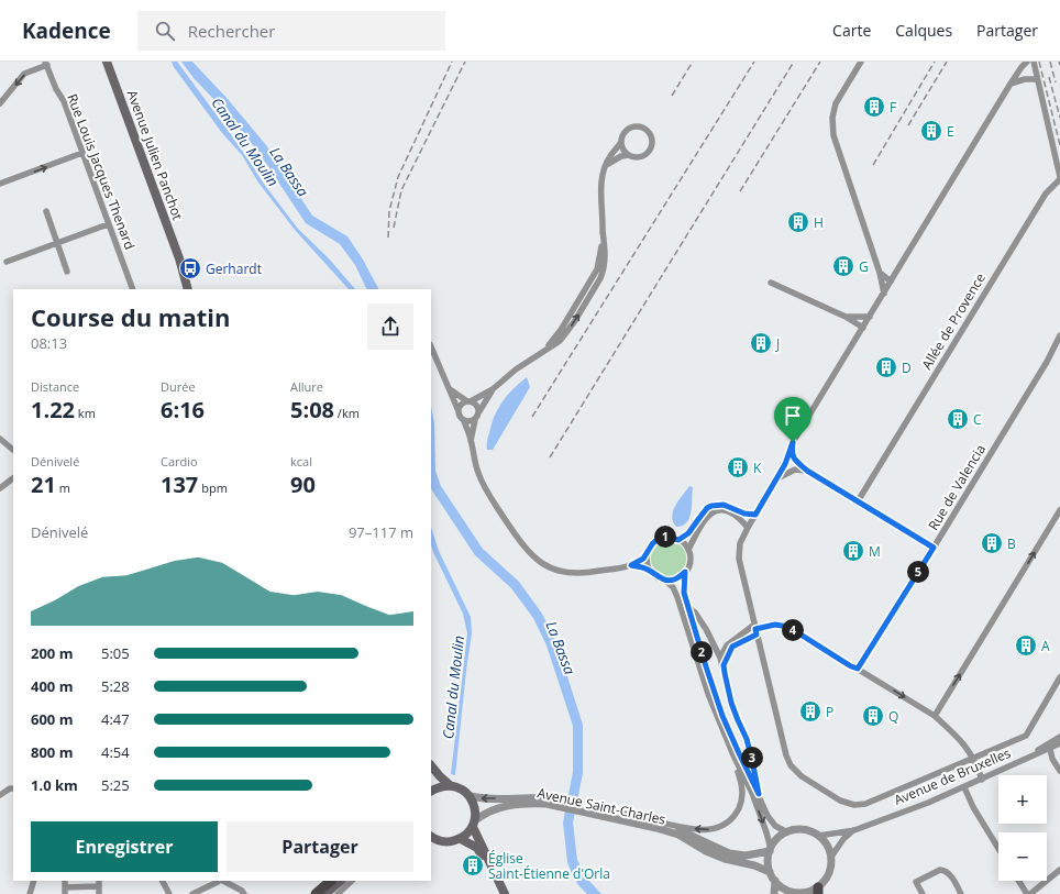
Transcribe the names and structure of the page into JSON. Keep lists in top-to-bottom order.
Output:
{
  "streets": {
    "main road": ["Avenue Julien Panchot"],
    "street": [
      "Rue Louis Jacques Thenard",
      "Allée de Provence",
      "Rue de Valencia",
      "Avenue de Bruxelles",
      "Avenue Saint-Charles"
    ]
  },
  "crossings": [
    ["Avenue de Bruxelles", "Avenue Saint-Charles"]
  ],
  "water": ["Canal du Moulin", "La Bassa"],
  "places": {
    "building": [
      "F",
      "E",
      "H",
      "G",
      "J",
      "D",
      "C",
      "K",
      "B",
      "M",
      "A",
      "P",
      "Q",
      "Église Saint-Étienne d'Orla"
    ],
    "bus stop": ["Gerhardt"]
  },
  "page": {
    "header": "Kadence",
    "search": "Rechercher",
    "nav": ["Carte", "Calques", "Partager"],
    "heading": ["Course du matin", "08:13"],
    "stats": [
      ["Distance", "1.22 km"],
      ["Durée", "6:16"],
      ["Allure", "5:08 /km"],
      ["Dénivelé", "21 m"],
      ["Cardio", "137 bpm"],
      ["kcal", "90"]
    ],
    "chart": ["Dénivelé", "97–117 m"],
    "pins": [
      "1",
      "5",
      "4",
      "2",
      "3"
    ],
    "list": [
      {
        "name": "200 m",
        "note": "5:05"
      },
      {
        "name": "400 m",
        "note": "5:28"
      },
      {
        "name": "600 m",
        "note": "4:47"
      },
      {
        "name": "800 m",
        "note": "4:54"
      },
      {
        "name": "1.0 km",
        "note": "5:25"
      }
    ],
    "map_buttons": ["+", "−"],
    "buttons": ["Enregistrer", "Partager"]
  }
}
